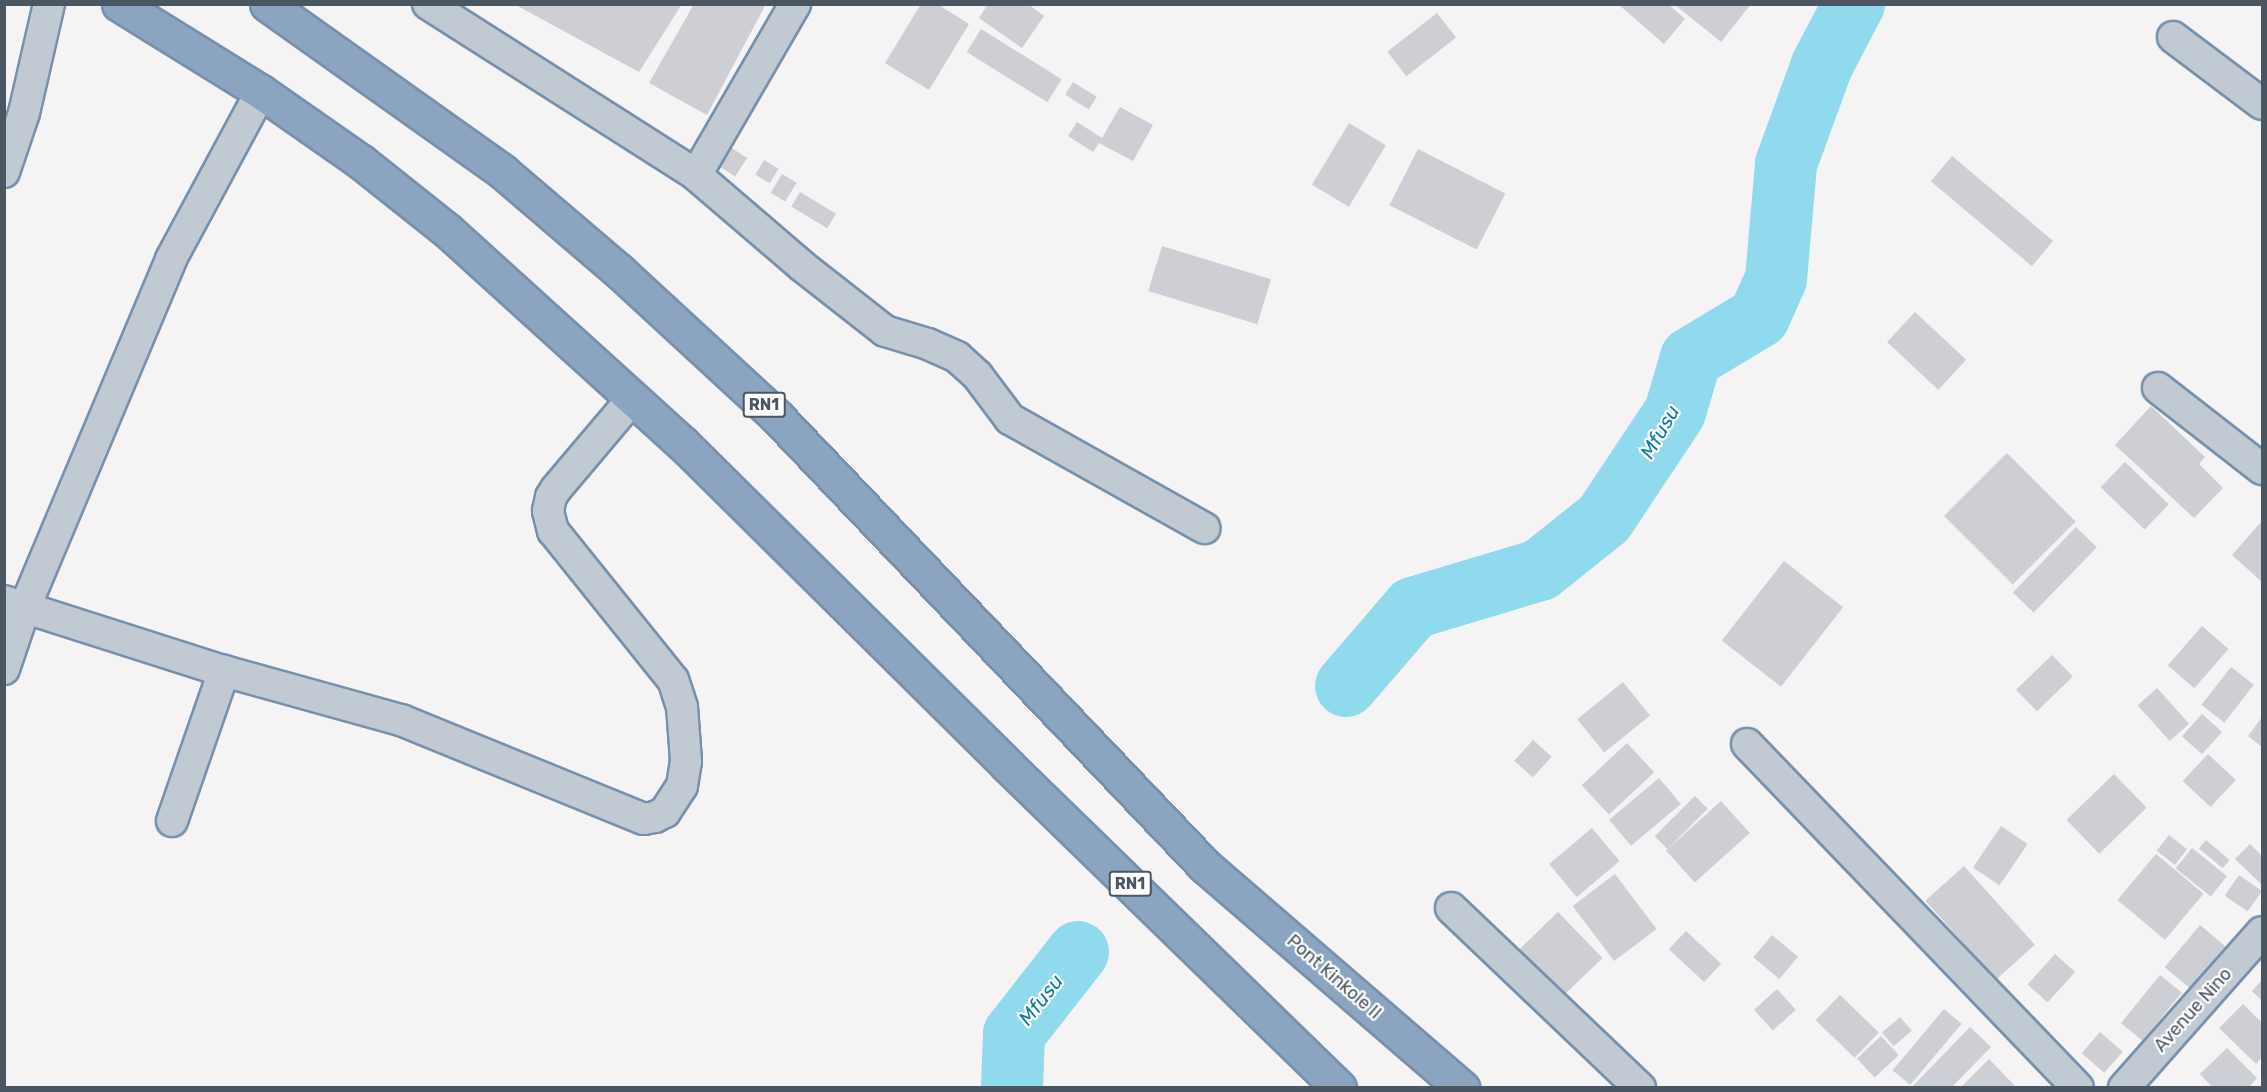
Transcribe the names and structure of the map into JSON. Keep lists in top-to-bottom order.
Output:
{
  "streets": {
    "highway": ["RN1", "Pont Kinkole II"],
    "street": ["Avenue Nino"]
  },
  "water": ["Mfusu"]
}
